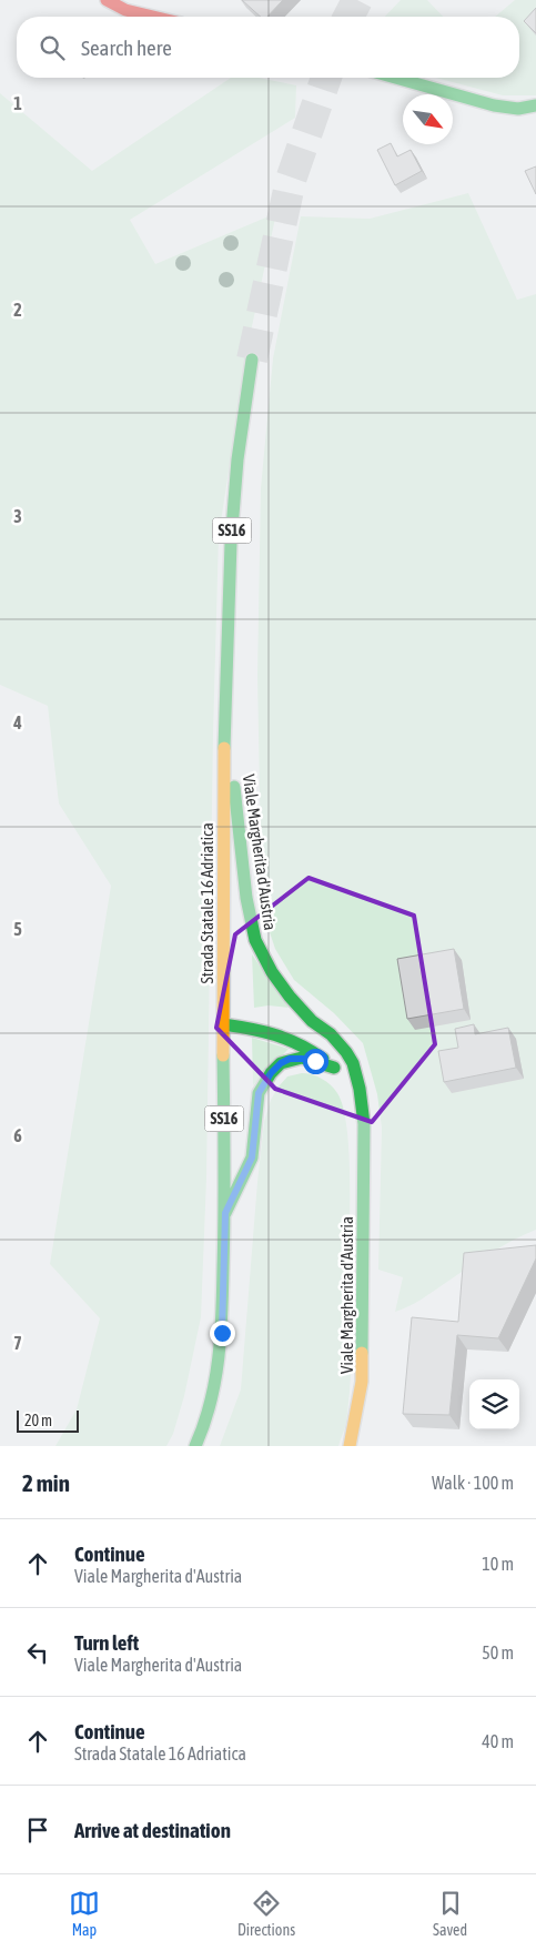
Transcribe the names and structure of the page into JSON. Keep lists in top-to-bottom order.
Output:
{
  "streets": {
    "main road": ["SS16", "Viale Margherita d'Austria", "Strada Statale 16 Adriatica"]
  },
  "crossings": [
    ["Viale Margherita d'Austria", "Strada Statale 16 Adriatica"]
  ],
  "scale_bar": "20 m",
  "north": "bottom right",
  "page": {
    "search": "Search here",
    "scale": "20 m",
    "heading": ["2 min", "Walk · 100 m"],
    "list": [
      ["Continue", "Viale Margherita d'Austria", "10 m"],
      ["Turn left", "Viale Margherita d'Austria", "50 m"],
      ["Continue", "Strada Statale 16 Adriatica", "40 m"],
      "Arrive at destination"
    ],
    "nav": ["Map", "Directions", "Saved"]
  },
  "grid": {
    "rows": [
      "1",
      "2",
      "3",
      "4",
      "5",
      "6",
      "7"
    ]
  }
}
